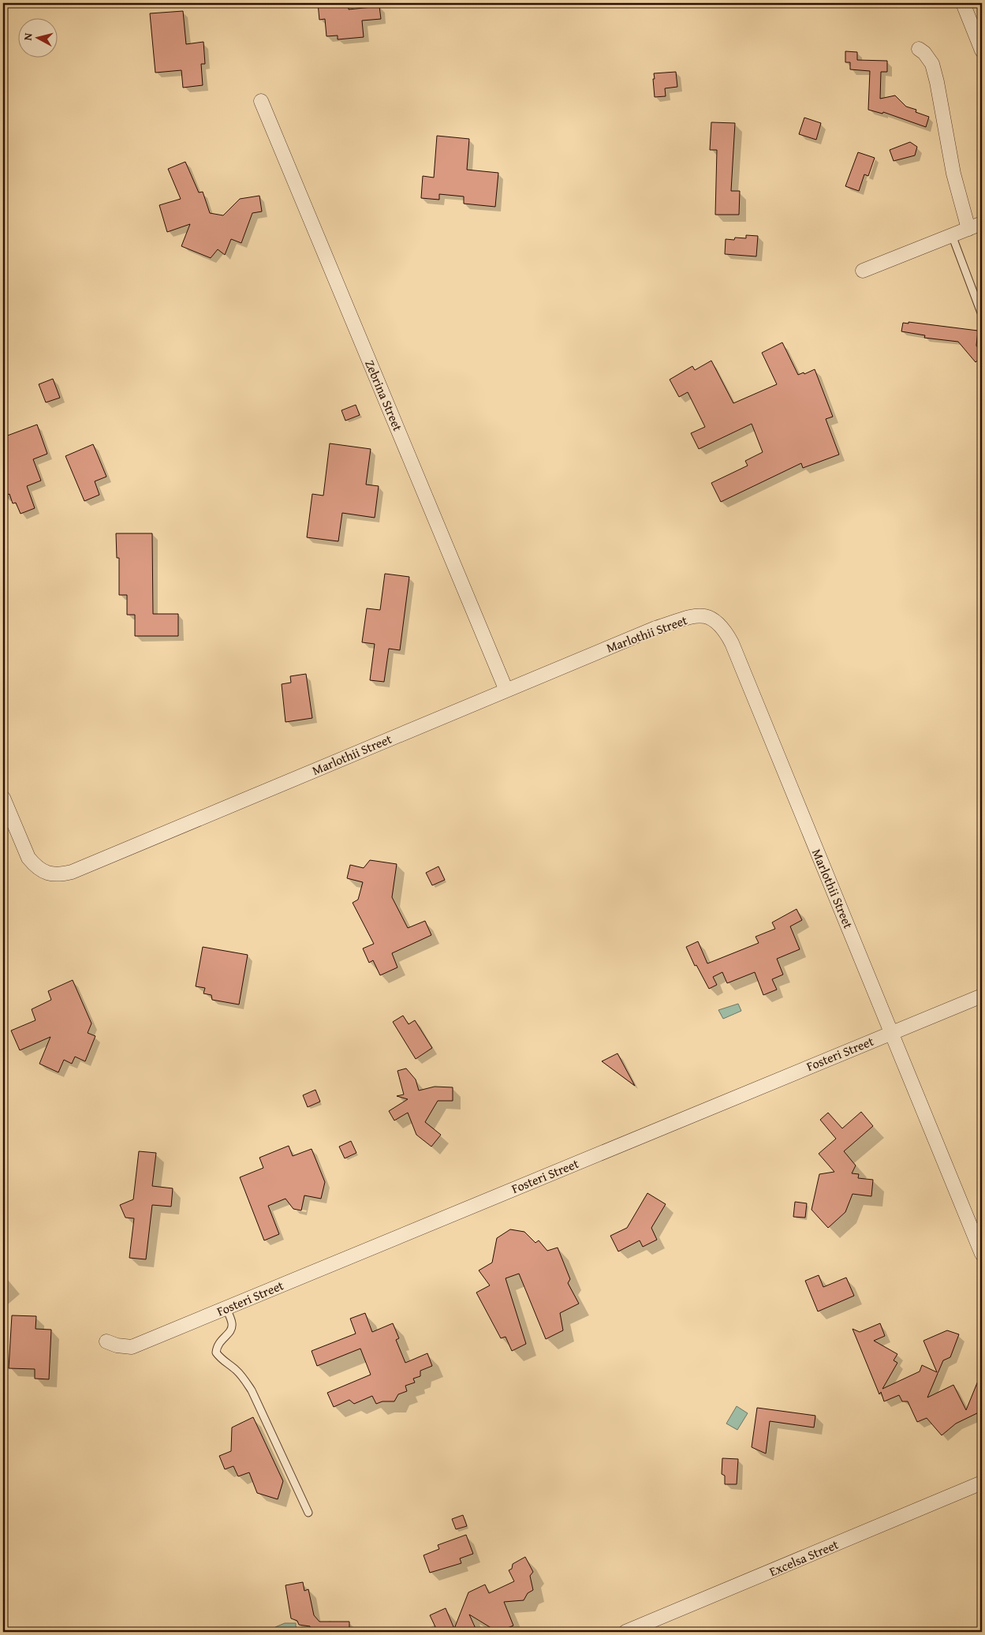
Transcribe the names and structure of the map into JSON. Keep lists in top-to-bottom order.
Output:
{
  "streets": {
    "street": [
      "Zebrina Street",
      "Marlothii Street",
      "Fosteri Street",
      "Excelsa Street"
    ]
  },
  "crossings": [
    ["Zebrina Street", "Marlothii Street"],
    ["Marlothii Street", "Fosteri Street"]
  ],
  "north": "left"
}
